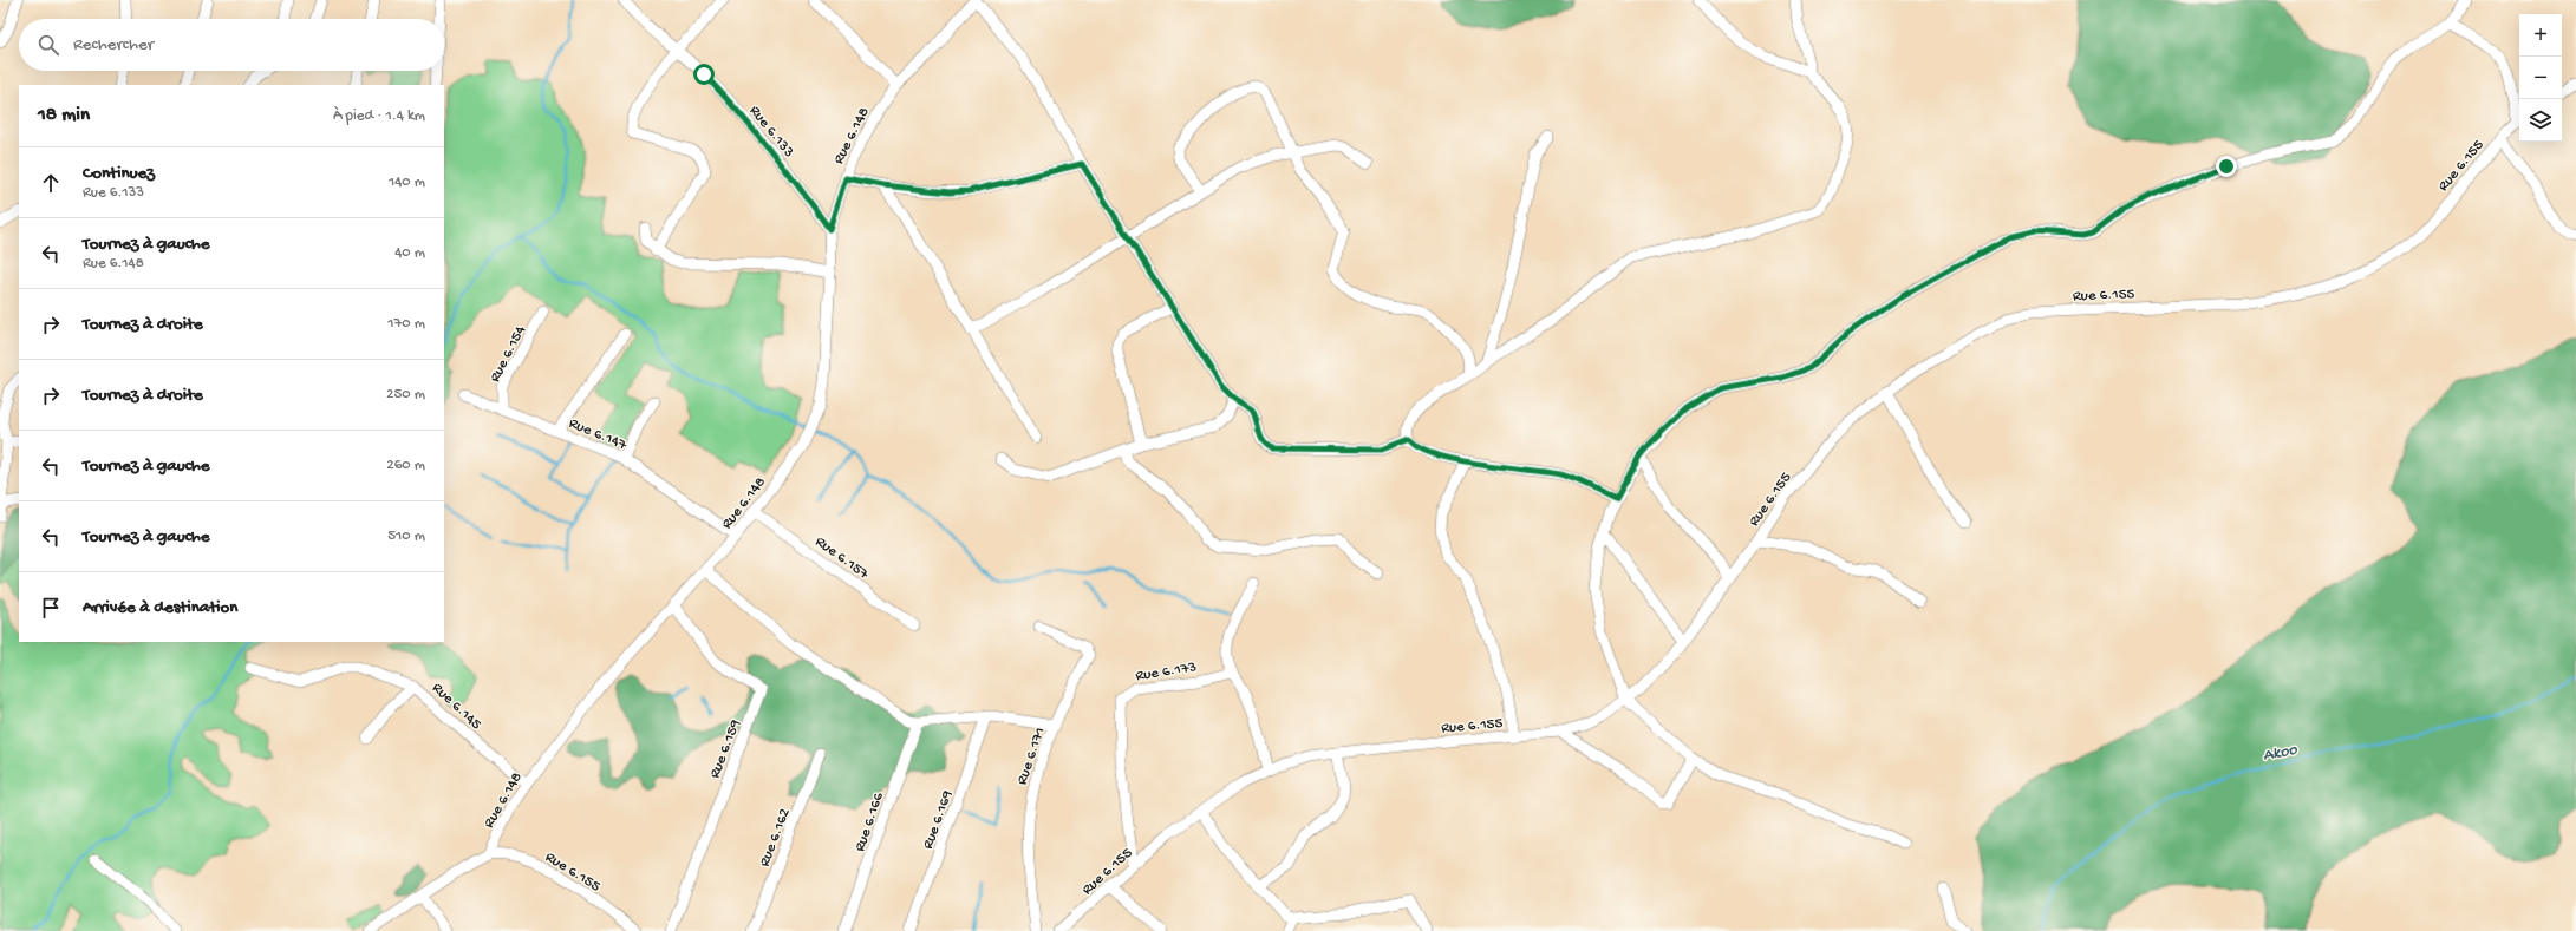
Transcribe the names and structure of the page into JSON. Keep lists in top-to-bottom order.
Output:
{
  "streets": {
    "street": [
      "Rue 6.133",
      "Rue 6.148",
      "Rue 6.155",
      "Rue 6.154",
      "Rue 6.147",
      "Rue 6.157",
      "Rue 6.173",
      "Rue 6.145",
      "Rue 6.159",
      "Rue 6.171",
      "Rue 6.169",
      "Rue 6.166",
      "Rue 6.162"
    ]
  },
  "crossings": [
    ["Rue 6.133", "Rue 6.148"],
    ["Rue 6.148", "Rue 6.155"],
    ["Rue 6.148", "Rue 6.147"],
    ["Rue 6.148", "Rue 6.157"],
    ["Rue 6.148", "Rue 6.145"],
    ["Rue 6.148", "Rue 6.159"],
    ["Rue 6.155", "Rue 6.173"],
    ["Rue 6.154", "Rue 6.147"]
  ],
  "water": ["Akoo"],
  "page": {
    "map_buttons": ["+", "−"],
    "search": "Rechercher",
    "heading": ["18 min", "À pied · 1.4 km"],
    "list": [
      ["Continuez", "Rue 6.133", "140 m"],
      ["Tournez à gauche", "Rue 6.148", "40 m"],
      ["Tournez à droite", "170 m"],
      ["Tournez à droite", "250 m"],
      ["Tournez à gauche", "260 m"],
      ["Tournez à gauche", "510 m"],
      "Arrivée à destination"
    ]
  }
}
